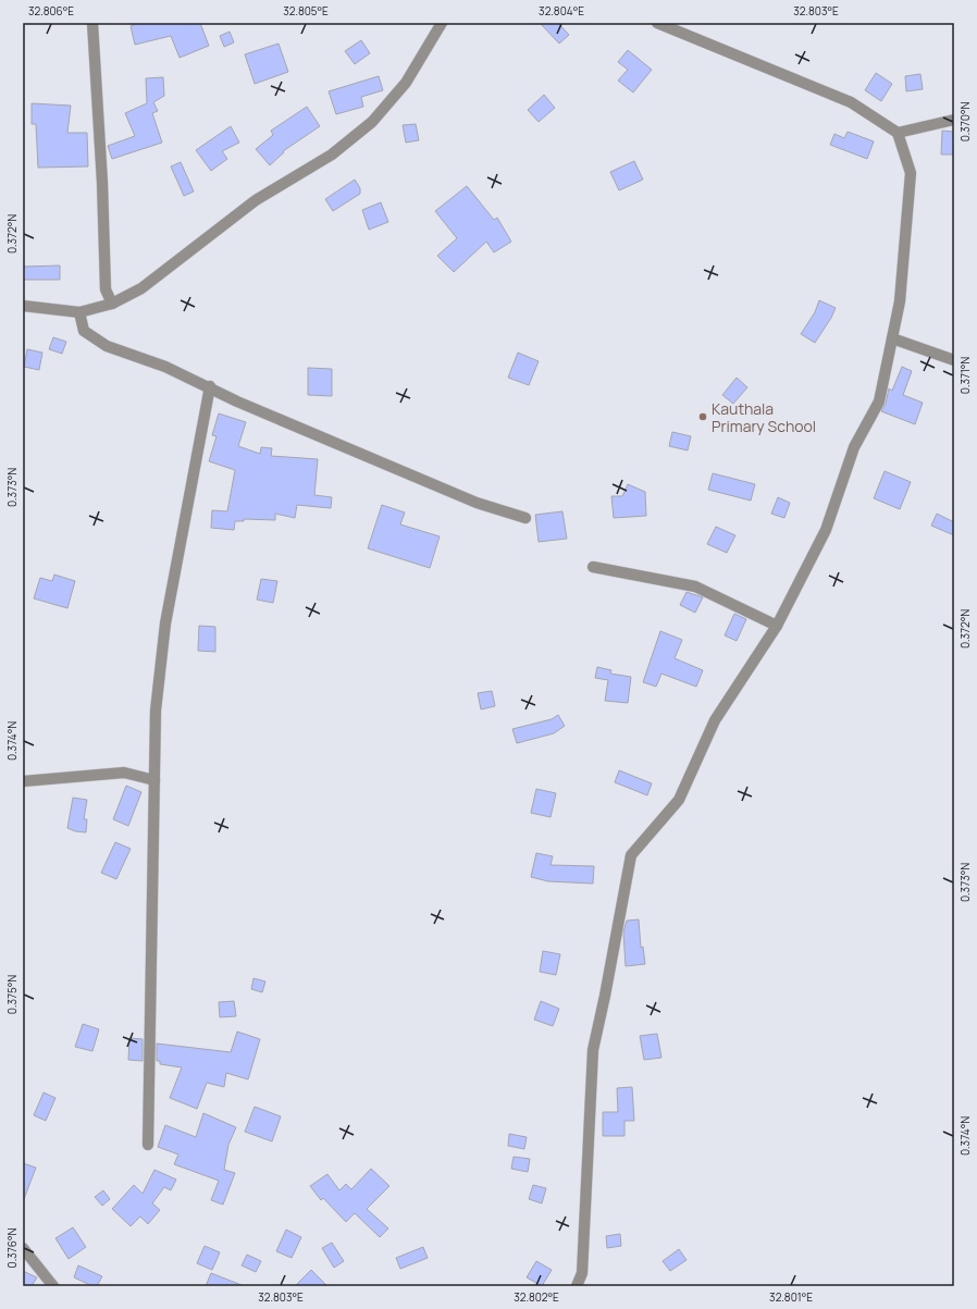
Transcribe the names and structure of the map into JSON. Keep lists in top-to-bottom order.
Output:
{
  "places": ["Kauthala Primary School"],
  "coordinates": [
    "32.806°E",
    "32.805°E",
    "32.804°E",
    "32.803°E",
    "0.370°N",
    "0.372°N",
    "0.371°N",
    "0.373°N",
    "0.374°N",
    "0.375°N",
    "0.376°N",
    "32.802°E",
    "32.801°E"
  ]
}
